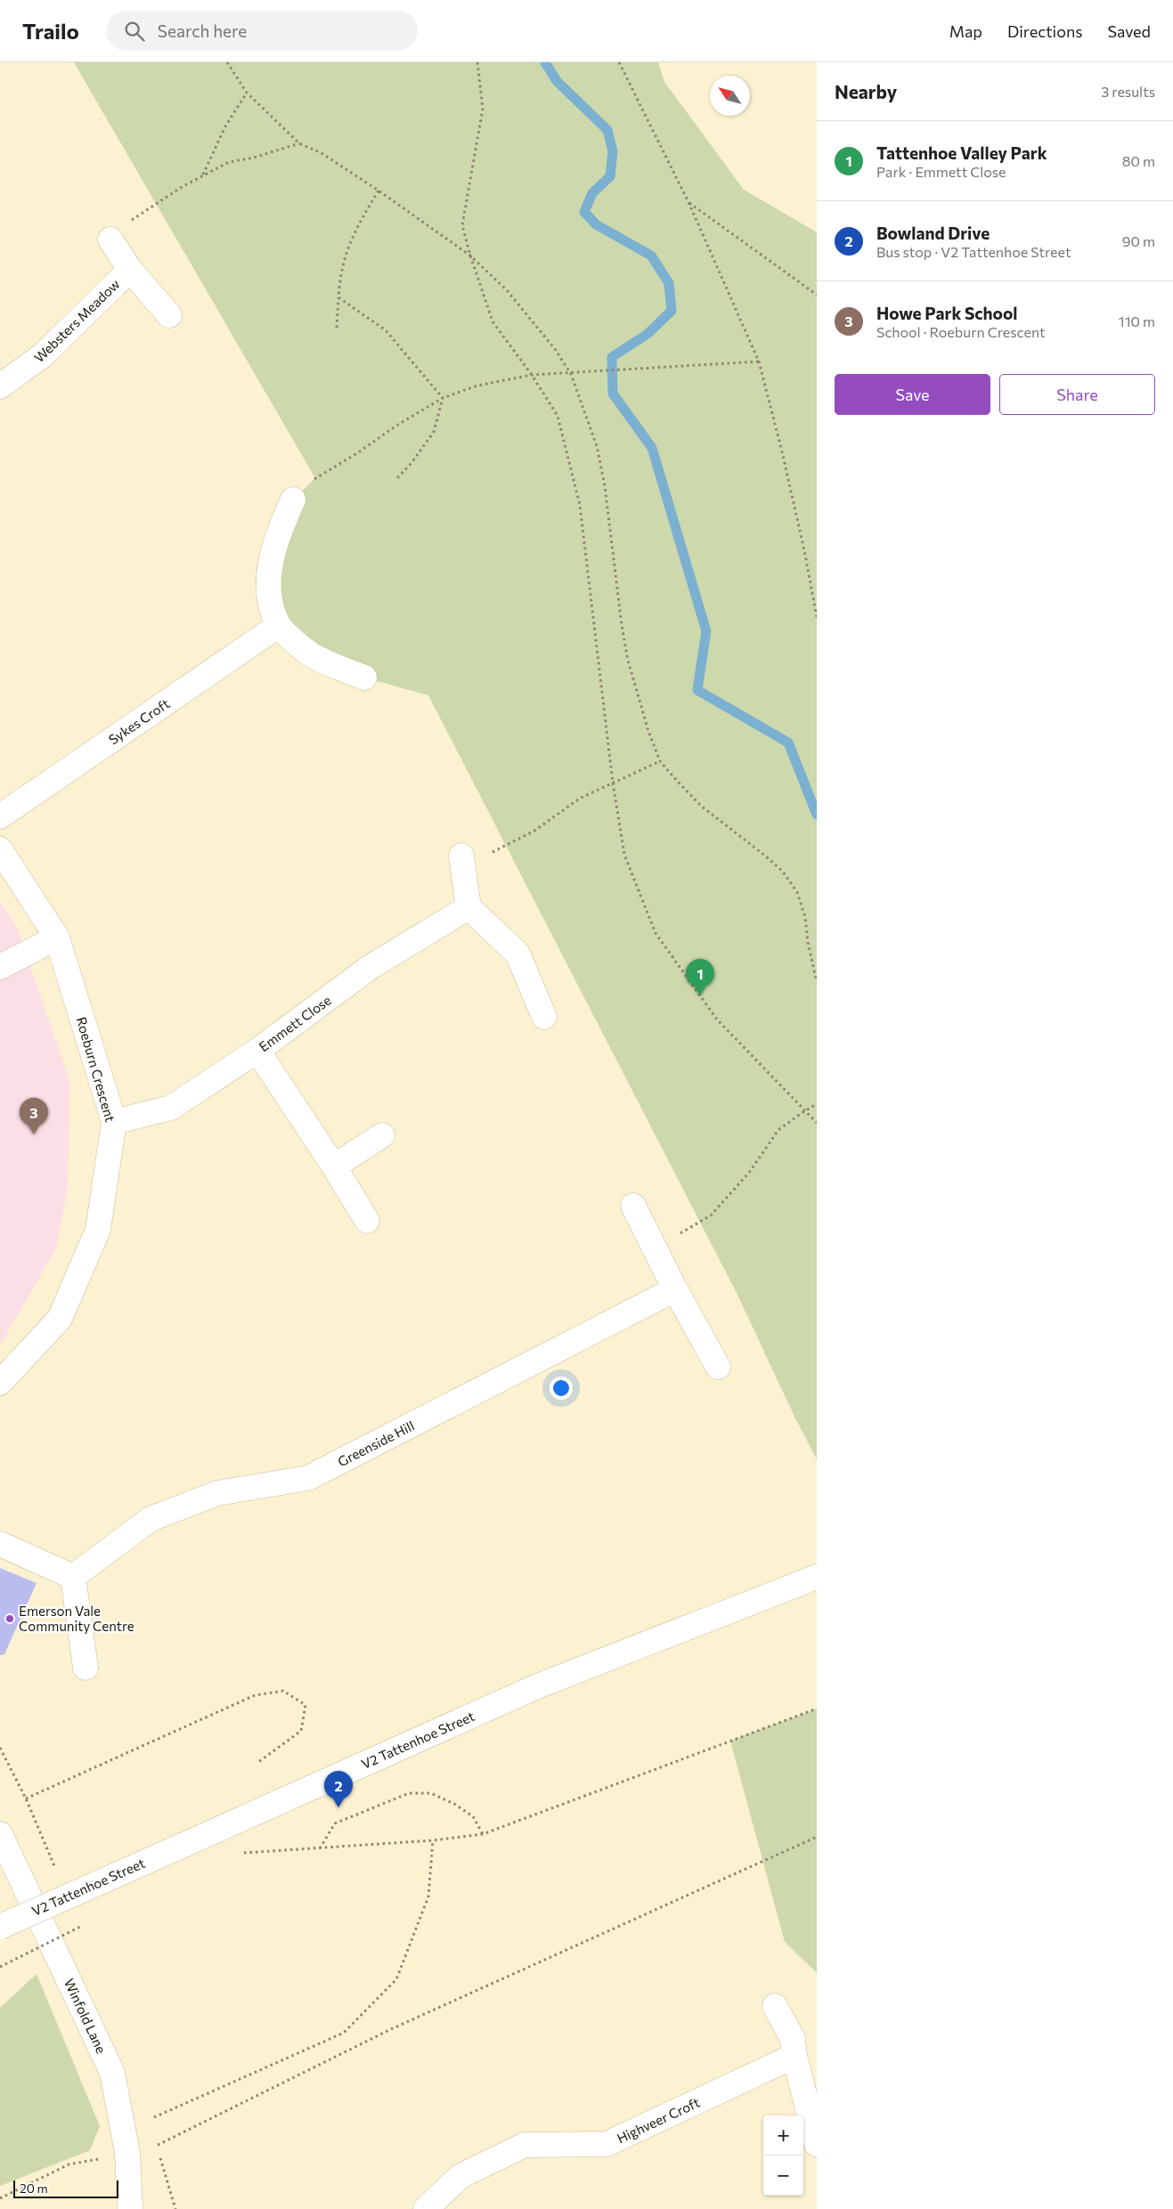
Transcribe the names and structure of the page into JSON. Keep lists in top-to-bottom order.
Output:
{
  "streets": {
    "street": [
      "Websters Meadow",
      "Sykes Croft",
      "Emmett Close",
      "Roeburn Crescent",
      "Greenside Hill",
      "V2 Tattenhoe Street",
      "Winfold Lane",
      "Highveer Croft"
    ]
  },
  "crossings": [
    ["Emmett Close", "Roeburn Crescent"]
  ],
  "places": ["Emerson Vale Community Centre"],
  "scale_bar": "20 m",
  "north": "top left",
  "page": {
    "header": "Trailo",
    "search": "Search here",
    "nav": ["Map", "Directions", "Saved"],
    "heading": ["Nearby", "3 results"],
    "list": [
      {
        "mark": "1",
        "name": "Tattenhoe Valley Park",
        "note": "Park · Emmett Close",
        "value": "80 m"
      },
      {
        "mark": "2",
        "name": "Bowland Drive",
        "note": "Bus stop · V2 Tattenhoe Street",
        "value": "90 m"
      },
      {
        "mark": "3",
        "name": "Howe Park School",
        "note": "School · Roeburn Crescent",
        "value": "110 m"
      }
    ],
    "buttons": ["Save", "Share"],
    "pins": ["1", "3", "2"],
    "map_buttons": ["+", "−"],
    "scale": "20 m"
  }
}
